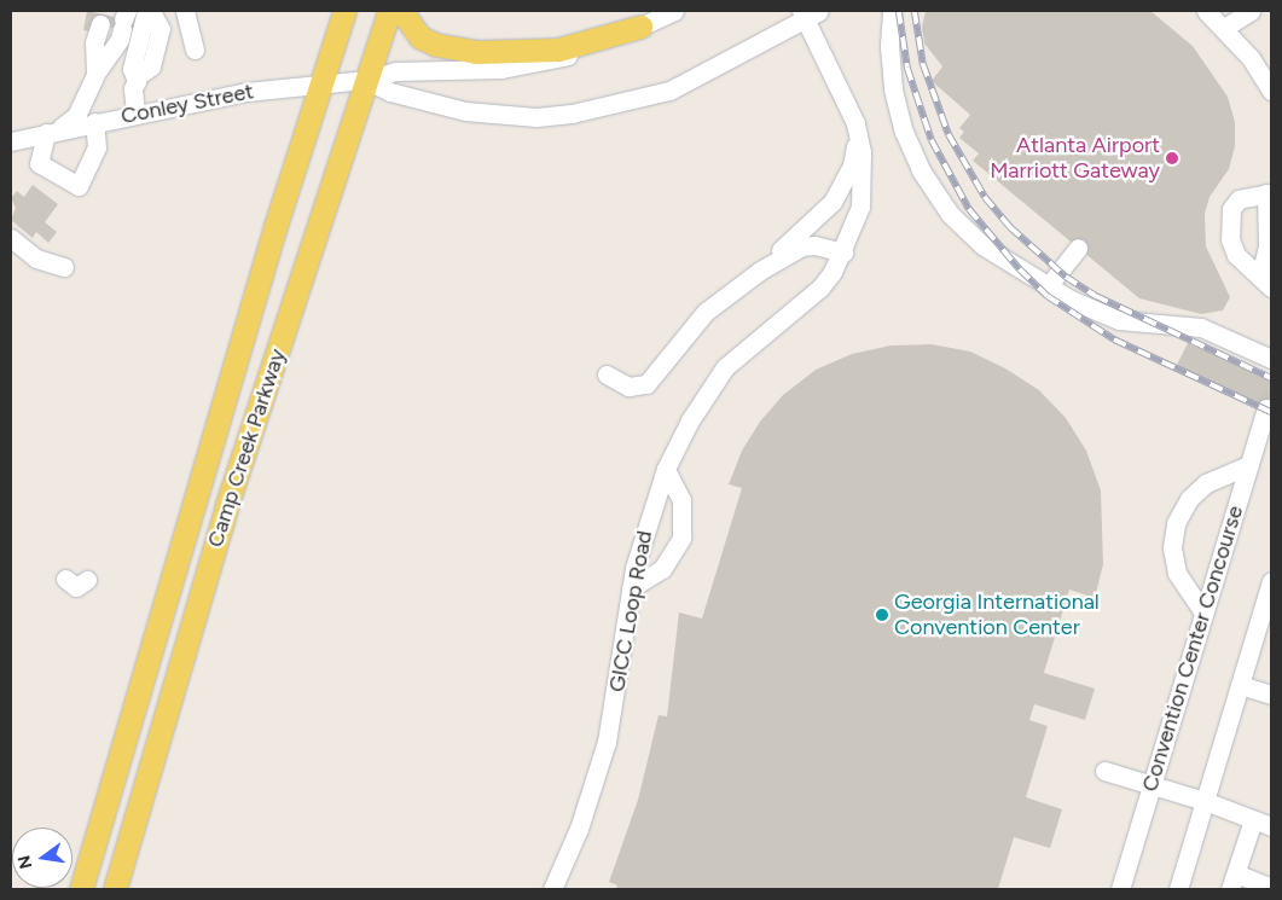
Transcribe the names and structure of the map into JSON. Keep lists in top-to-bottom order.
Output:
{
  "streets": {
    "main road": ["Camp Creek Parkway"],
    "street": ["Conley Street", "GICC Loop Road", "Convention Center Concourse"]
  },
  "crossings": [
    ["Conley Street", "Camp Creek Parkway"]
  ],
  "places": ["Atlanta Airport Marriott Gateway", "Georgia International Convention Center"],
  "north": "left"
}
